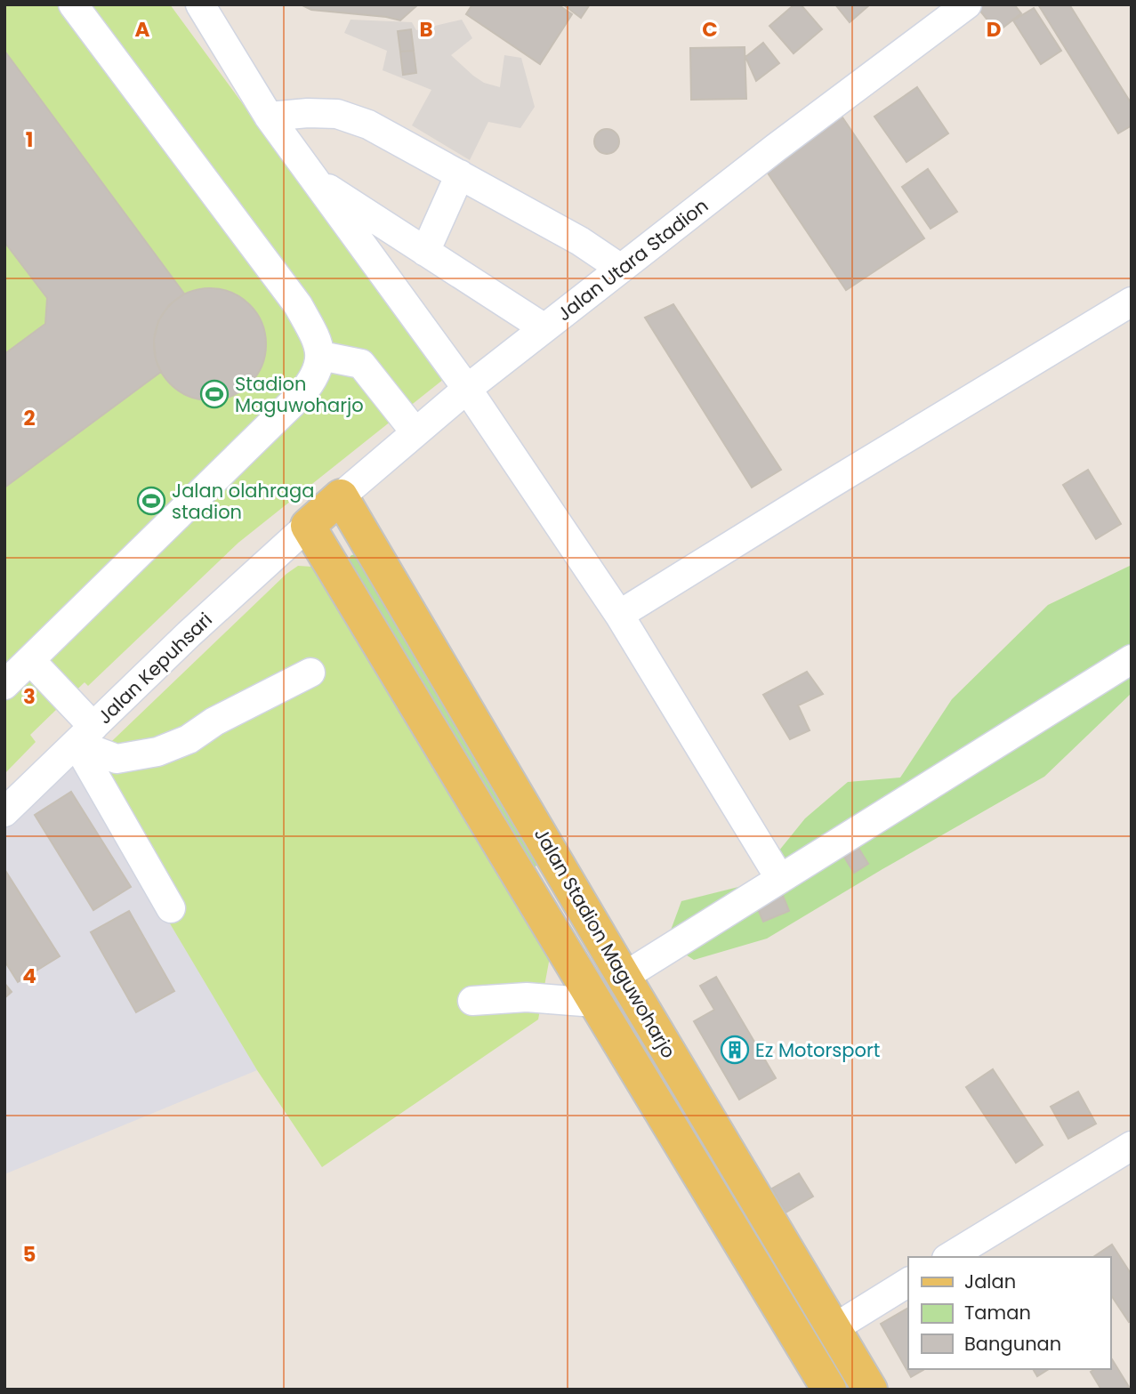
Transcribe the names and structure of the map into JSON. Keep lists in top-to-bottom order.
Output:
{
  "streets": {
    "main road": ["Jalan Utara Stadion", "Jalan Stadion Maguwoharjo"],
    "street": ["Jalan Kepuhsari"]
  },
  "crossings": [
    ["Jalan Utara Stadion", "Jalan Kepuhsari"],
    ["Jalan Utara Stadion", "Jalan Stadion Maguwoharjo"],
    ["Jalan Kepuhsari", "Jalan Stadion Maguwoharjo"]
  ],
  "places": {
    "sports": ["Stadion Maguwoharjo", "Jalan olahraga stadion"],
    "building": ["Ez Motorsport"]
  },
  "legend": ["Jalan", "Taman", "Bangunan"],
  "grid": {
    "columns": [
      "A",
      "B",
      "C",
      "D"
    ],
    "rows": [
      "1",
      "2",
      "3",
      "4",
      "5"
    ]
  }
}
